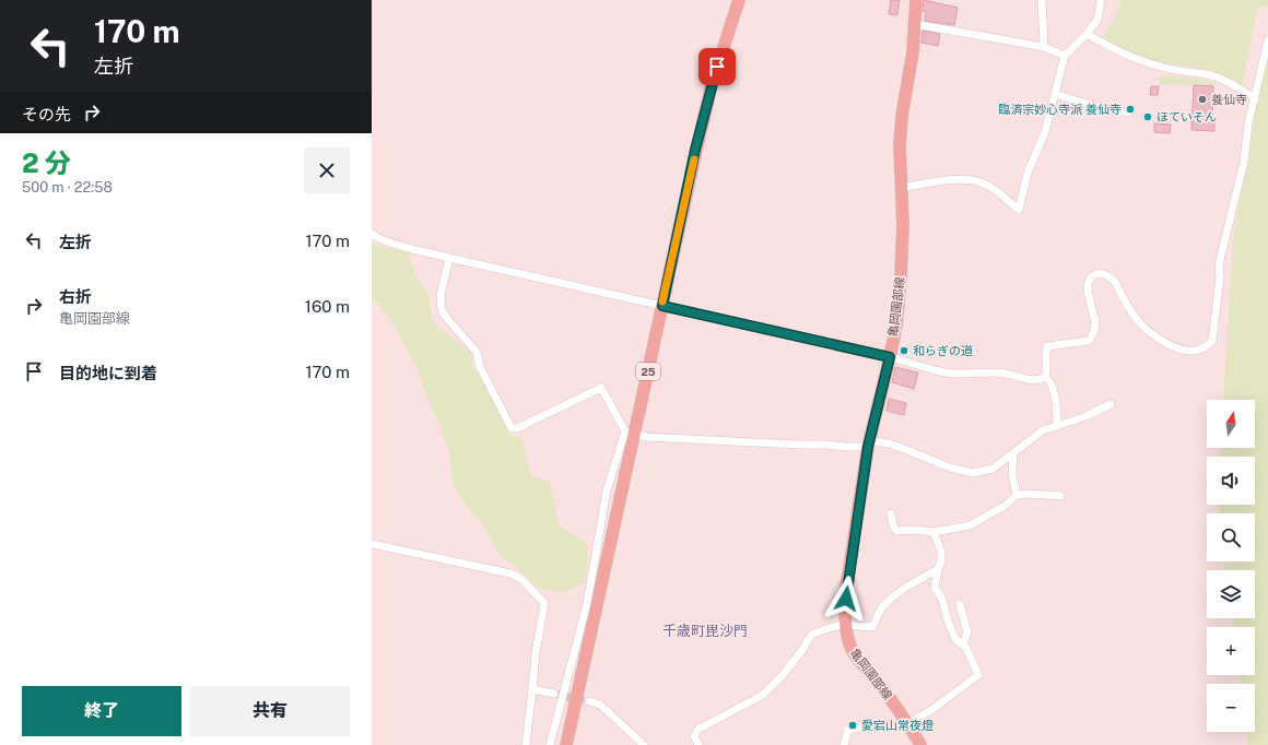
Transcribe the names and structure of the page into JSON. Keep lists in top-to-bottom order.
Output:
{
  "streets": {
    "main road": ["亀岡園部線", "25"]
  },
  "districts": ["千歳町毘沙門"],
  "places": [
    "養仙寺",
    "臨済宗妙心寺派 養仙寺",
    "ほていそん",
    "和らぎの道",
    "愛宕山常夜燈"
  ],
  "north": "top",
  "page": {
    "turn": ["170 m", "左折"],
    "then": "その先",
    "heading": ["2 分", "500 m · 22:58"],
    "list": [
      {
        "name": "左折",
        "value": "170 m"
      },
      {
        "name": "右折",
        "note": "亀岡園部線",
        "value": "160 m"
      },
      {
        "name": "目的地に到着",
        "value": "170 m"
      }
    ],
    "map_buttons": ["+", "−"],
    "buttons": ["終了", "共有"]
  }
}
